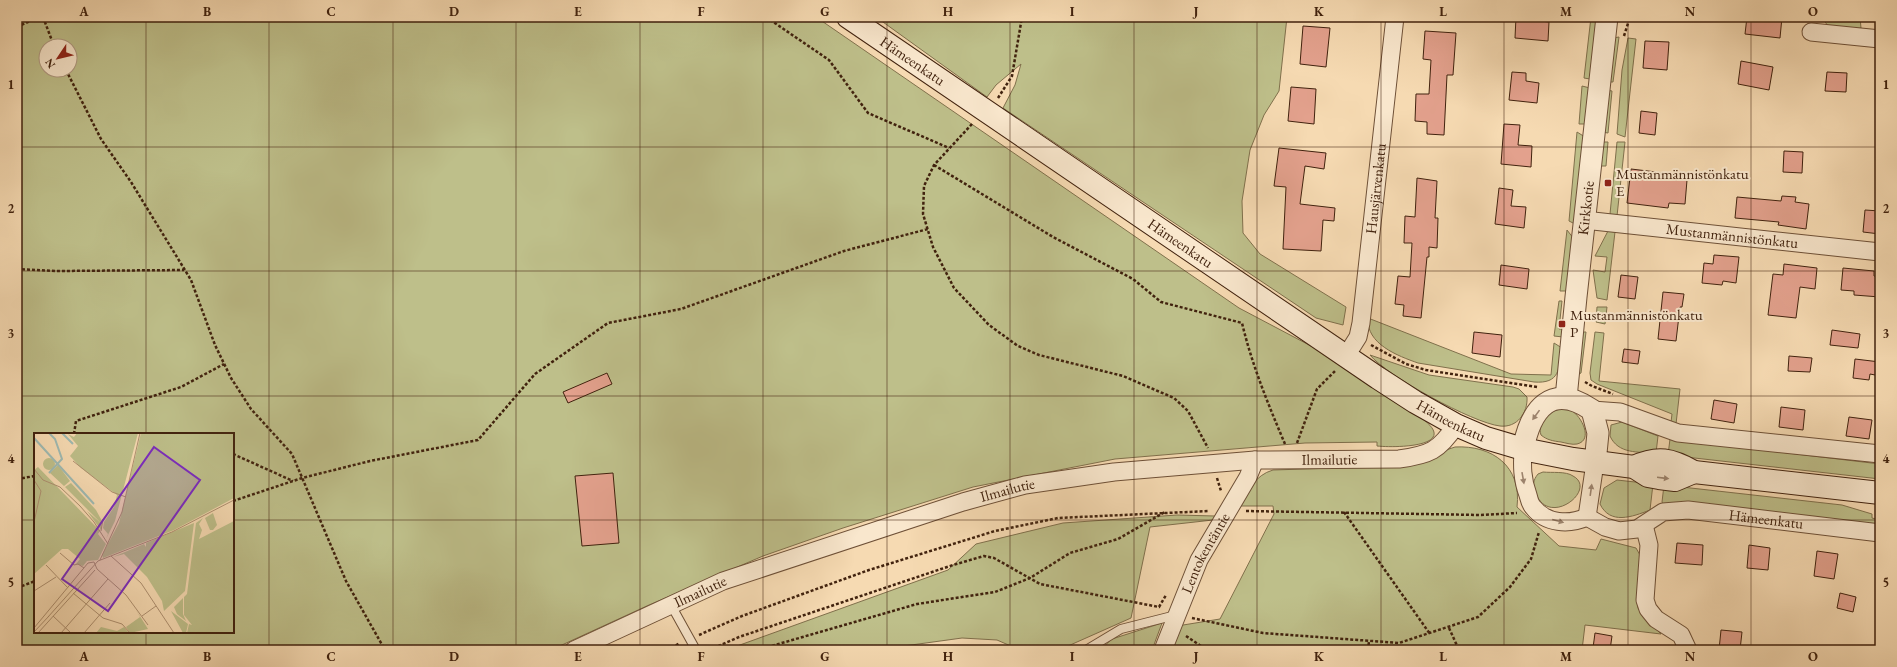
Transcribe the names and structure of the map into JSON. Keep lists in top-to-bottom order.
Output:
{
  "streets": {
    "main road": ["Hämeenkatu"],
    "street": [
      "Hausjärvenkatu",
      "Kirkkotie",
      "Mustanmännistönkatu",
      "Ilmailutie",
      "Lentokentäntie"
    ]
  },
  "crossings": [
    ["Hämeenkatu", "Hausjärvenkatu"],
    ["Hämeenkatu", "Ilmailutie"],
    ["Kirkkotie", "Mustanmännistönkatu"],
    ["Ilmailutie", "Lentokentäntie"]
  ],
  "places": {
    "transit": ["Mustanmännistönkatu E", "Mustanmännistönkatu P"]
  },
  "north": "bottom left",
  "grid": {
    "columns": [
      "A",
      "B",
      "C",
      "D",
      "E",
      "F",
      "G",
      "H",
      "I",
      "J",
      "K",
      "L",
      "M",
      "N",
      "O"
    ],
    "rows": [
      "1",
      "2",
      "3",
      "4",
      "5"
    ]
  }
}
